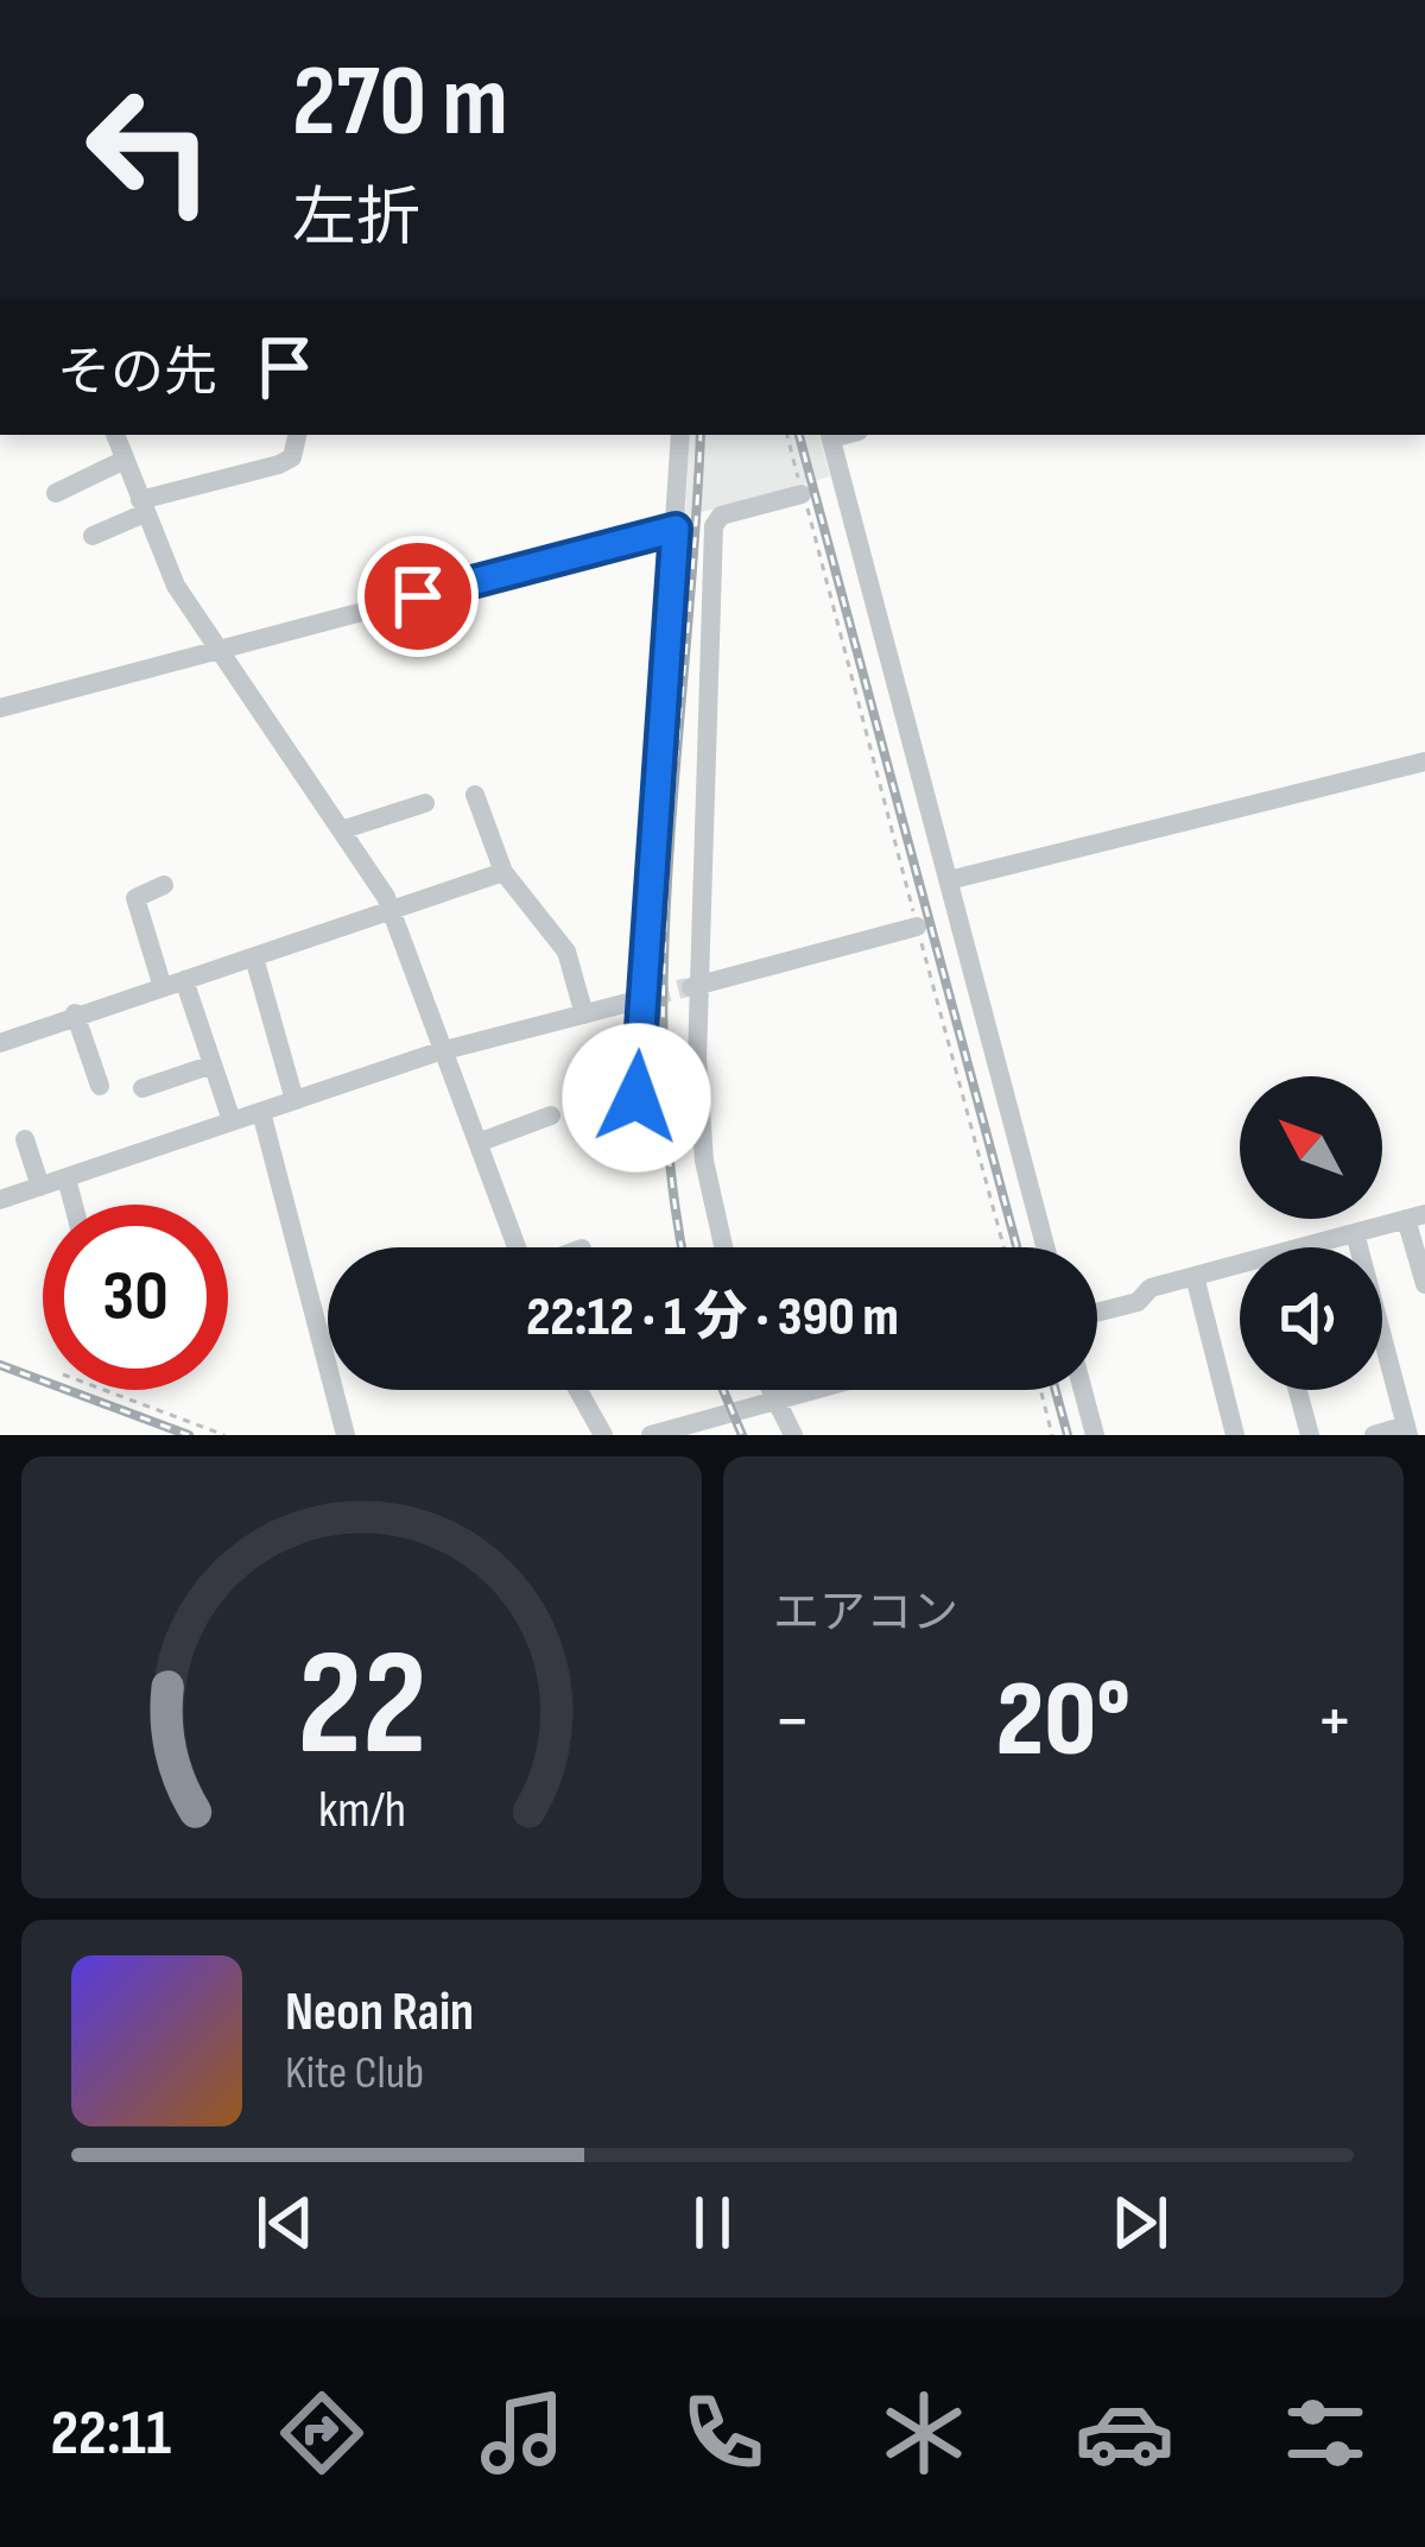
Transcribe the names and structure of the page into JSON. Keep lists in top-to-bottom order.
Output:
{
  "north": "top left",
  "page": {
    "turn": ["270 m", "左折"],
    "then": "その先",
    "limit": "30",
    "trip": "22:12 · 1 分 · 390 m",
    "tile": "エアコン",
    "heat": ["−", "20°", "+"],
    "song": ["Neon Rain", "Kite Club"],
    "tabs": "22:11",
    "gauge": ["22", "km/h"]
  }
}
